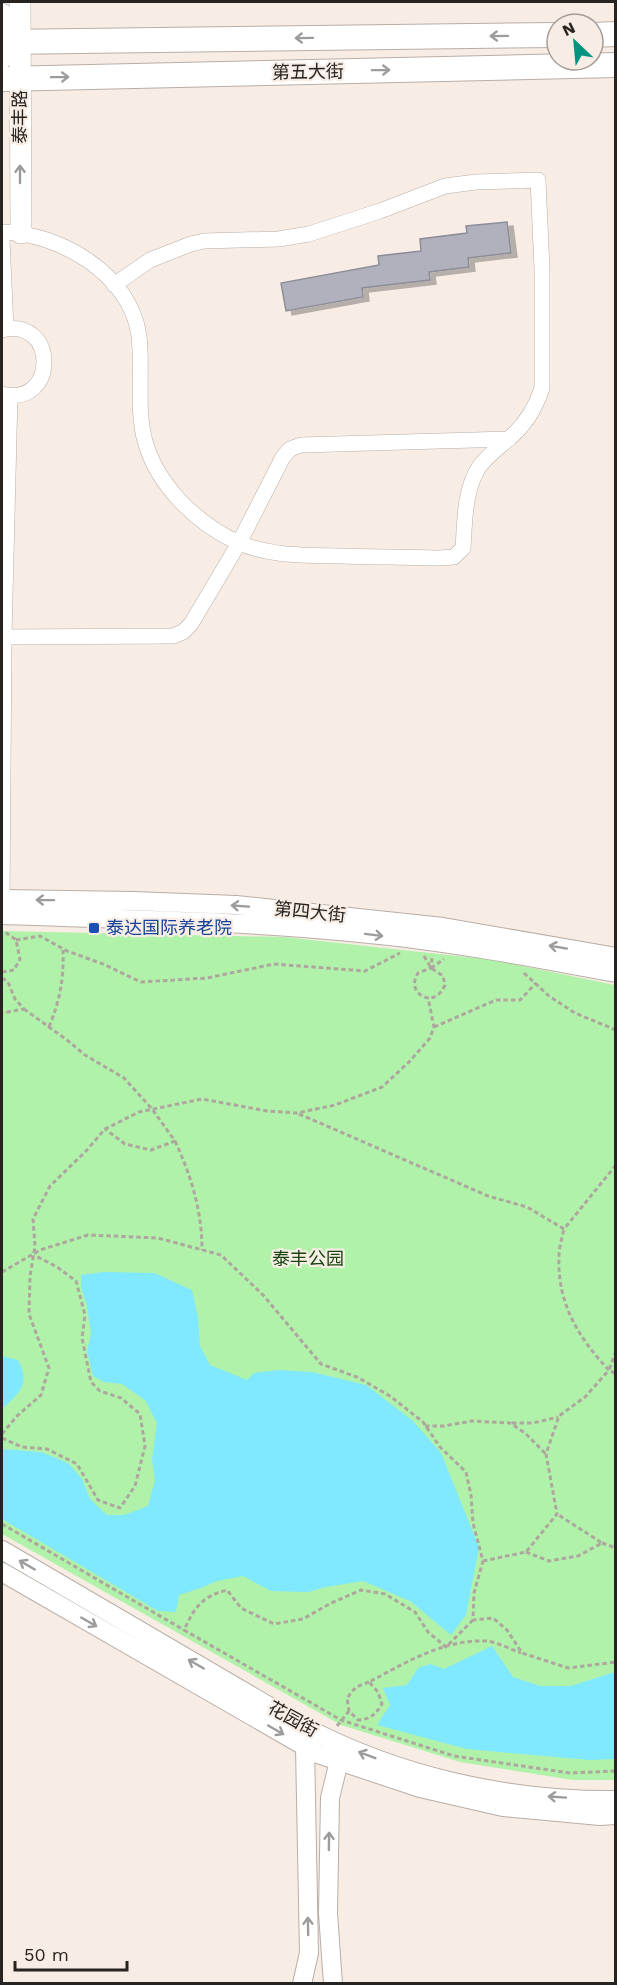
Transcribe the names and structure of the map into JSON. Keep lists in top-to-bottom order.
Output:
{
  "streets": {
    "main road": ["第五大街", "泰丰路"],
    "street": ["第四大街", "花园街"]
  },
  "crossings": [
    ["第五大街", "泰丰路"]
  ],
  "one_way": ["泰丰路"],
  "parks": ["泰丰公园"],
  "places": {
    "transit": ["泰达国际养老院"]
  },
  "scale_bar": "50 m",
  "north": "top left"
}
